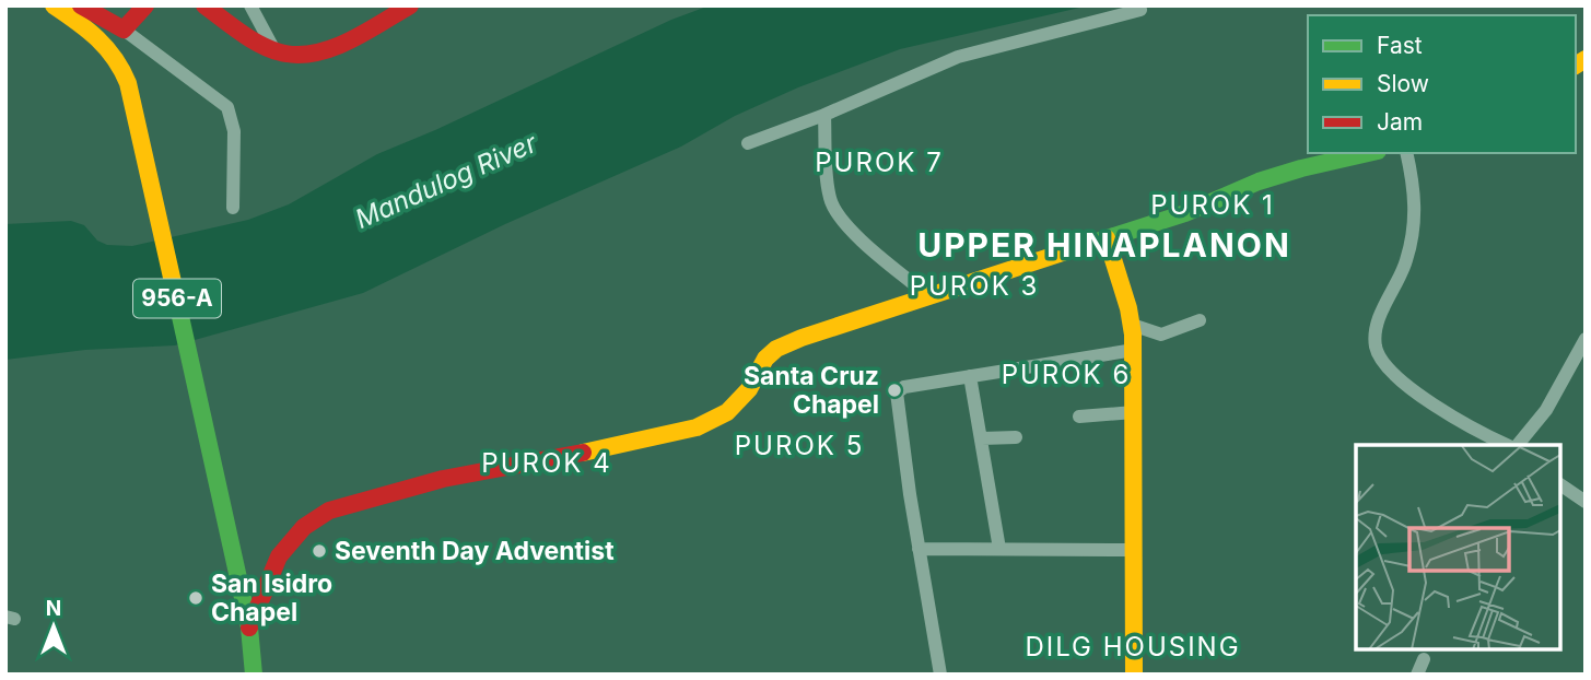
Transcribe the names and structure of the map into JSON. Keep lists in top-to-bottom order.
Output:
{
  "streets": {
    "street": ["956-A"]
  },
  "districts": [
    "PUROK 7",
    "PUROK 1",
    "UPPER HINAPLANON",
    "PUROK 3",
    "PUROK 6",
    "PUROK 5",
    "PUROK 4",
    "DILG HOUSING"
  ],
  "water": ["Mandulog River"],
  "places": ["Santa Cruz Chapel", "Seventh Day Adventist", "San Isidro Chapel"],
  "legend": ["Fast", "Slow", "Jam"],
  "north": "top"
}
